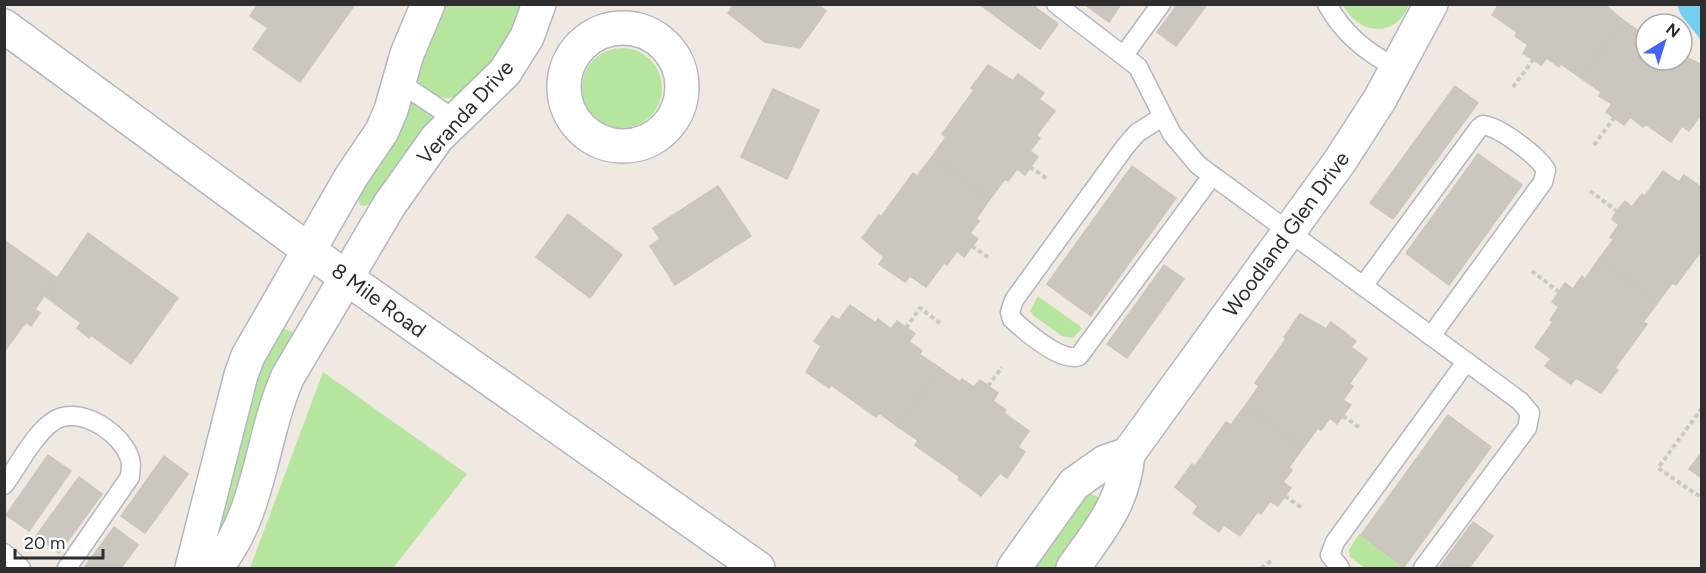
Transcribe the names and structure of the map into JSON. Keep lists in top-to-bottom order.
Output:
{
  "streets": {
    "street": ["Veranda Drive", "Woodland Glen Drive", "8 Mile Road"]
  },
  "crossings": [
    ["Veranda Drive", "8 Mile Road"]
  ],
  "scale_bar": "20 m",
  "north": "top right"
}
